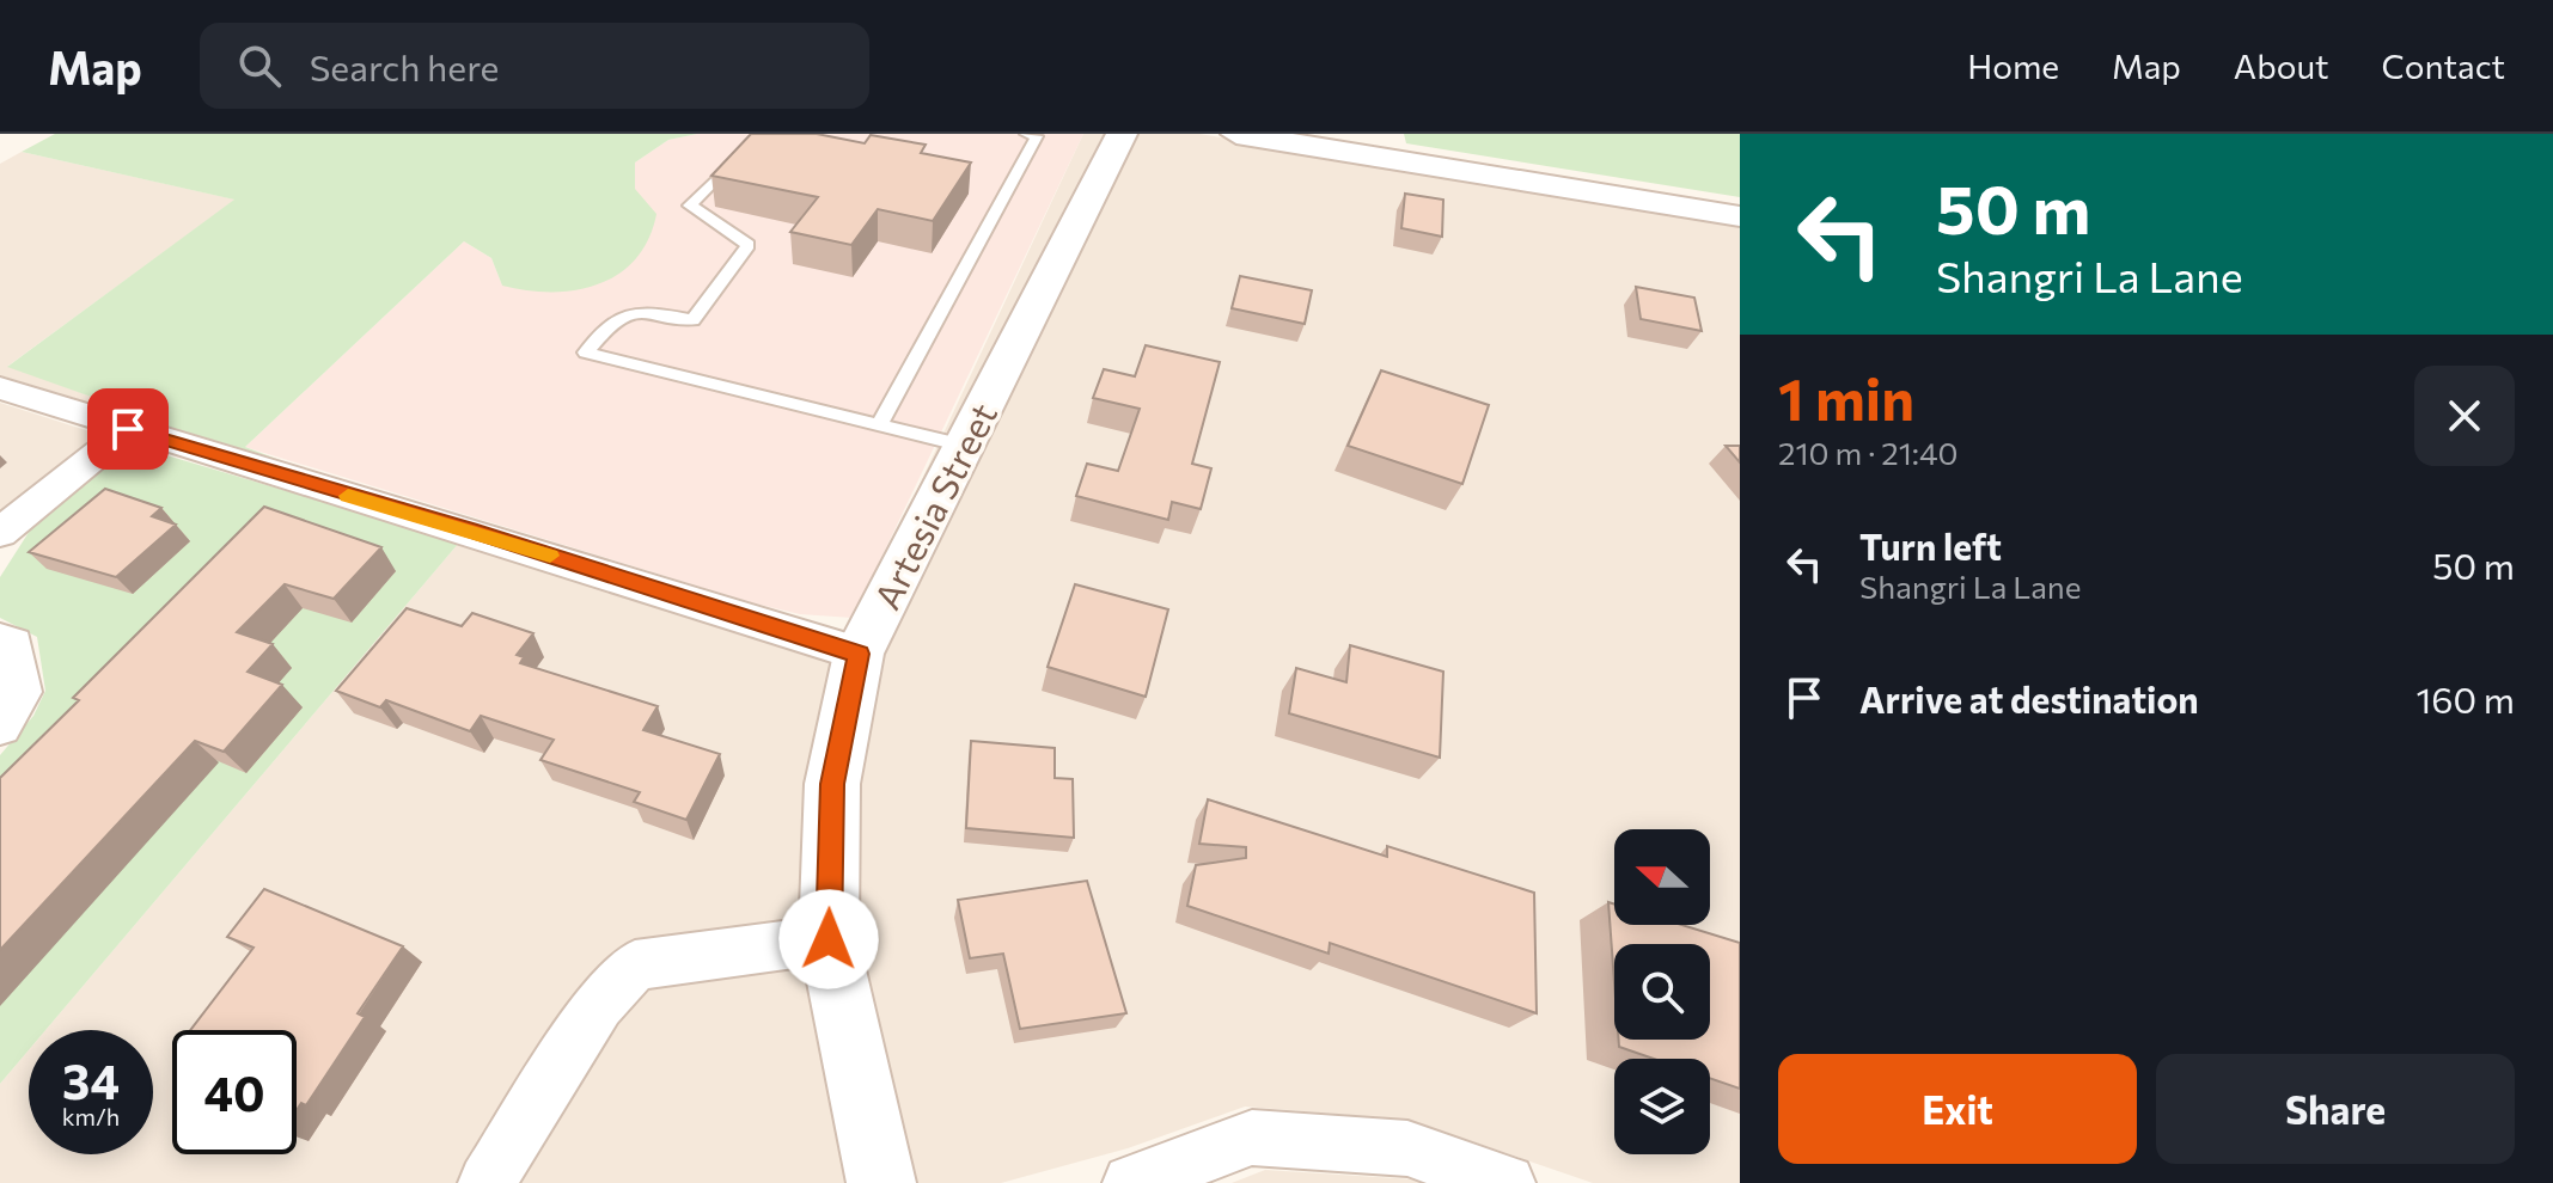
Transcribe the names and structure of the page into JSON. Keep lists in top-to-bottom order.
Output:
{
  "streets": {
    "street": ["Artesia Street"]
  },
  "north": "left",
  "page": {
    "header": "Map",
    "search": "Search here",
    "nav": [
      "Home",
      "Map",
      "About",
      "Contact"
    ],
    "turn": ["50 m", "Shangri La Lane"],
    "heading": ["1 min", "210 m · 21:40"],
    "list": [
      {
        "name": "Turn left",
        "note": "Shangri La Lane",
        "value": "50 m"
      },
      {
        "name": "Arrive at destination",
        "value": "160 m"
      }
    ],
    "speed": "34 km/h",
    "limit": "40",
    "buttons": ["Exit", "Share"]
  }
}
